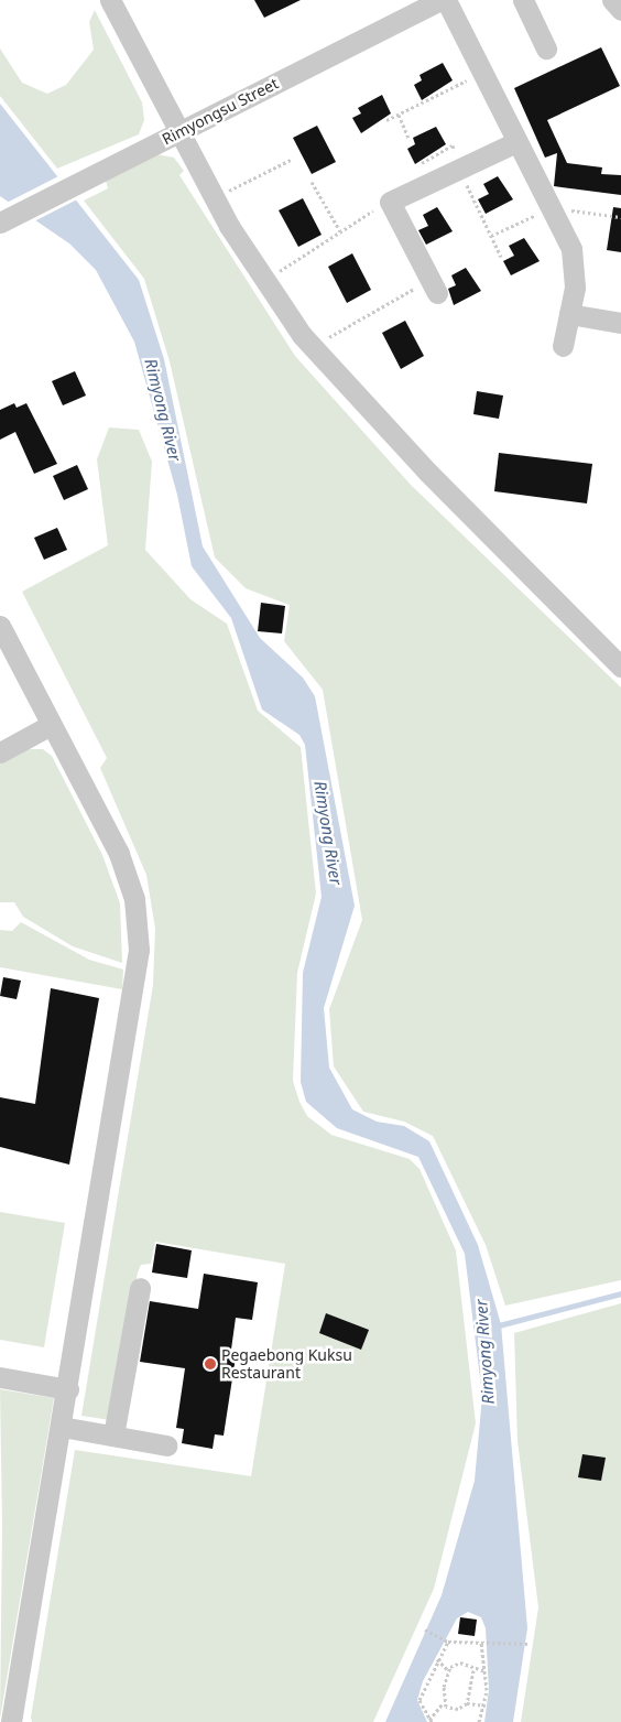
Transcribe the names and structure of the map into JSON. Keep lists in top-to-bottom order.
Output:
{
  "streets": {
    "street": ["Rimyongsu Street"]
  },
  "water": ["Rimyong River"],
  "places": ["Pegaebong Kuksu Restaurant"]
}
